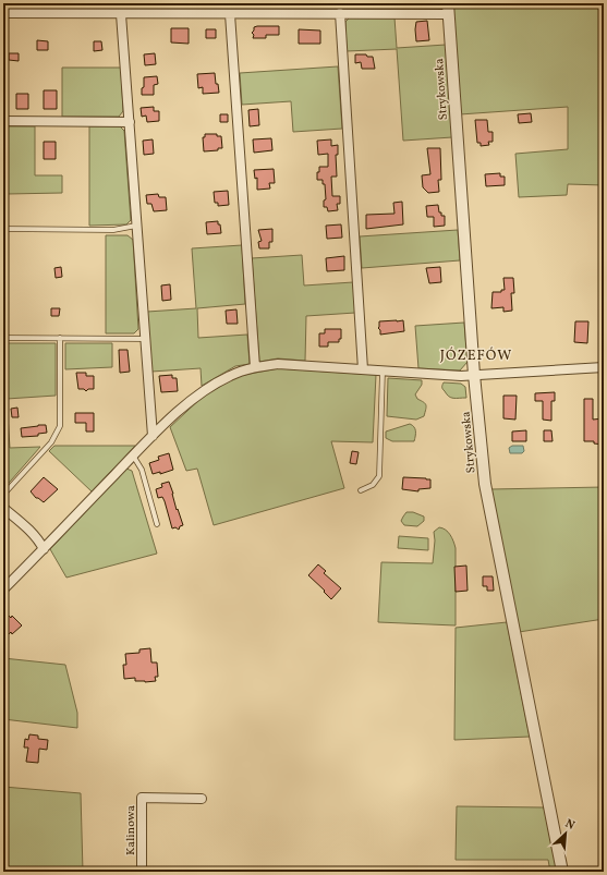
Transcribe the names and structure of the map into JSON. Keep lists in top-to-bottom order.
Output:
{
  "streets": {
    "street": ["Strykowska", "Kalinowa"]
  },
  "districts": ["JÓZEFÓW"],
  "north": "top right"
}
